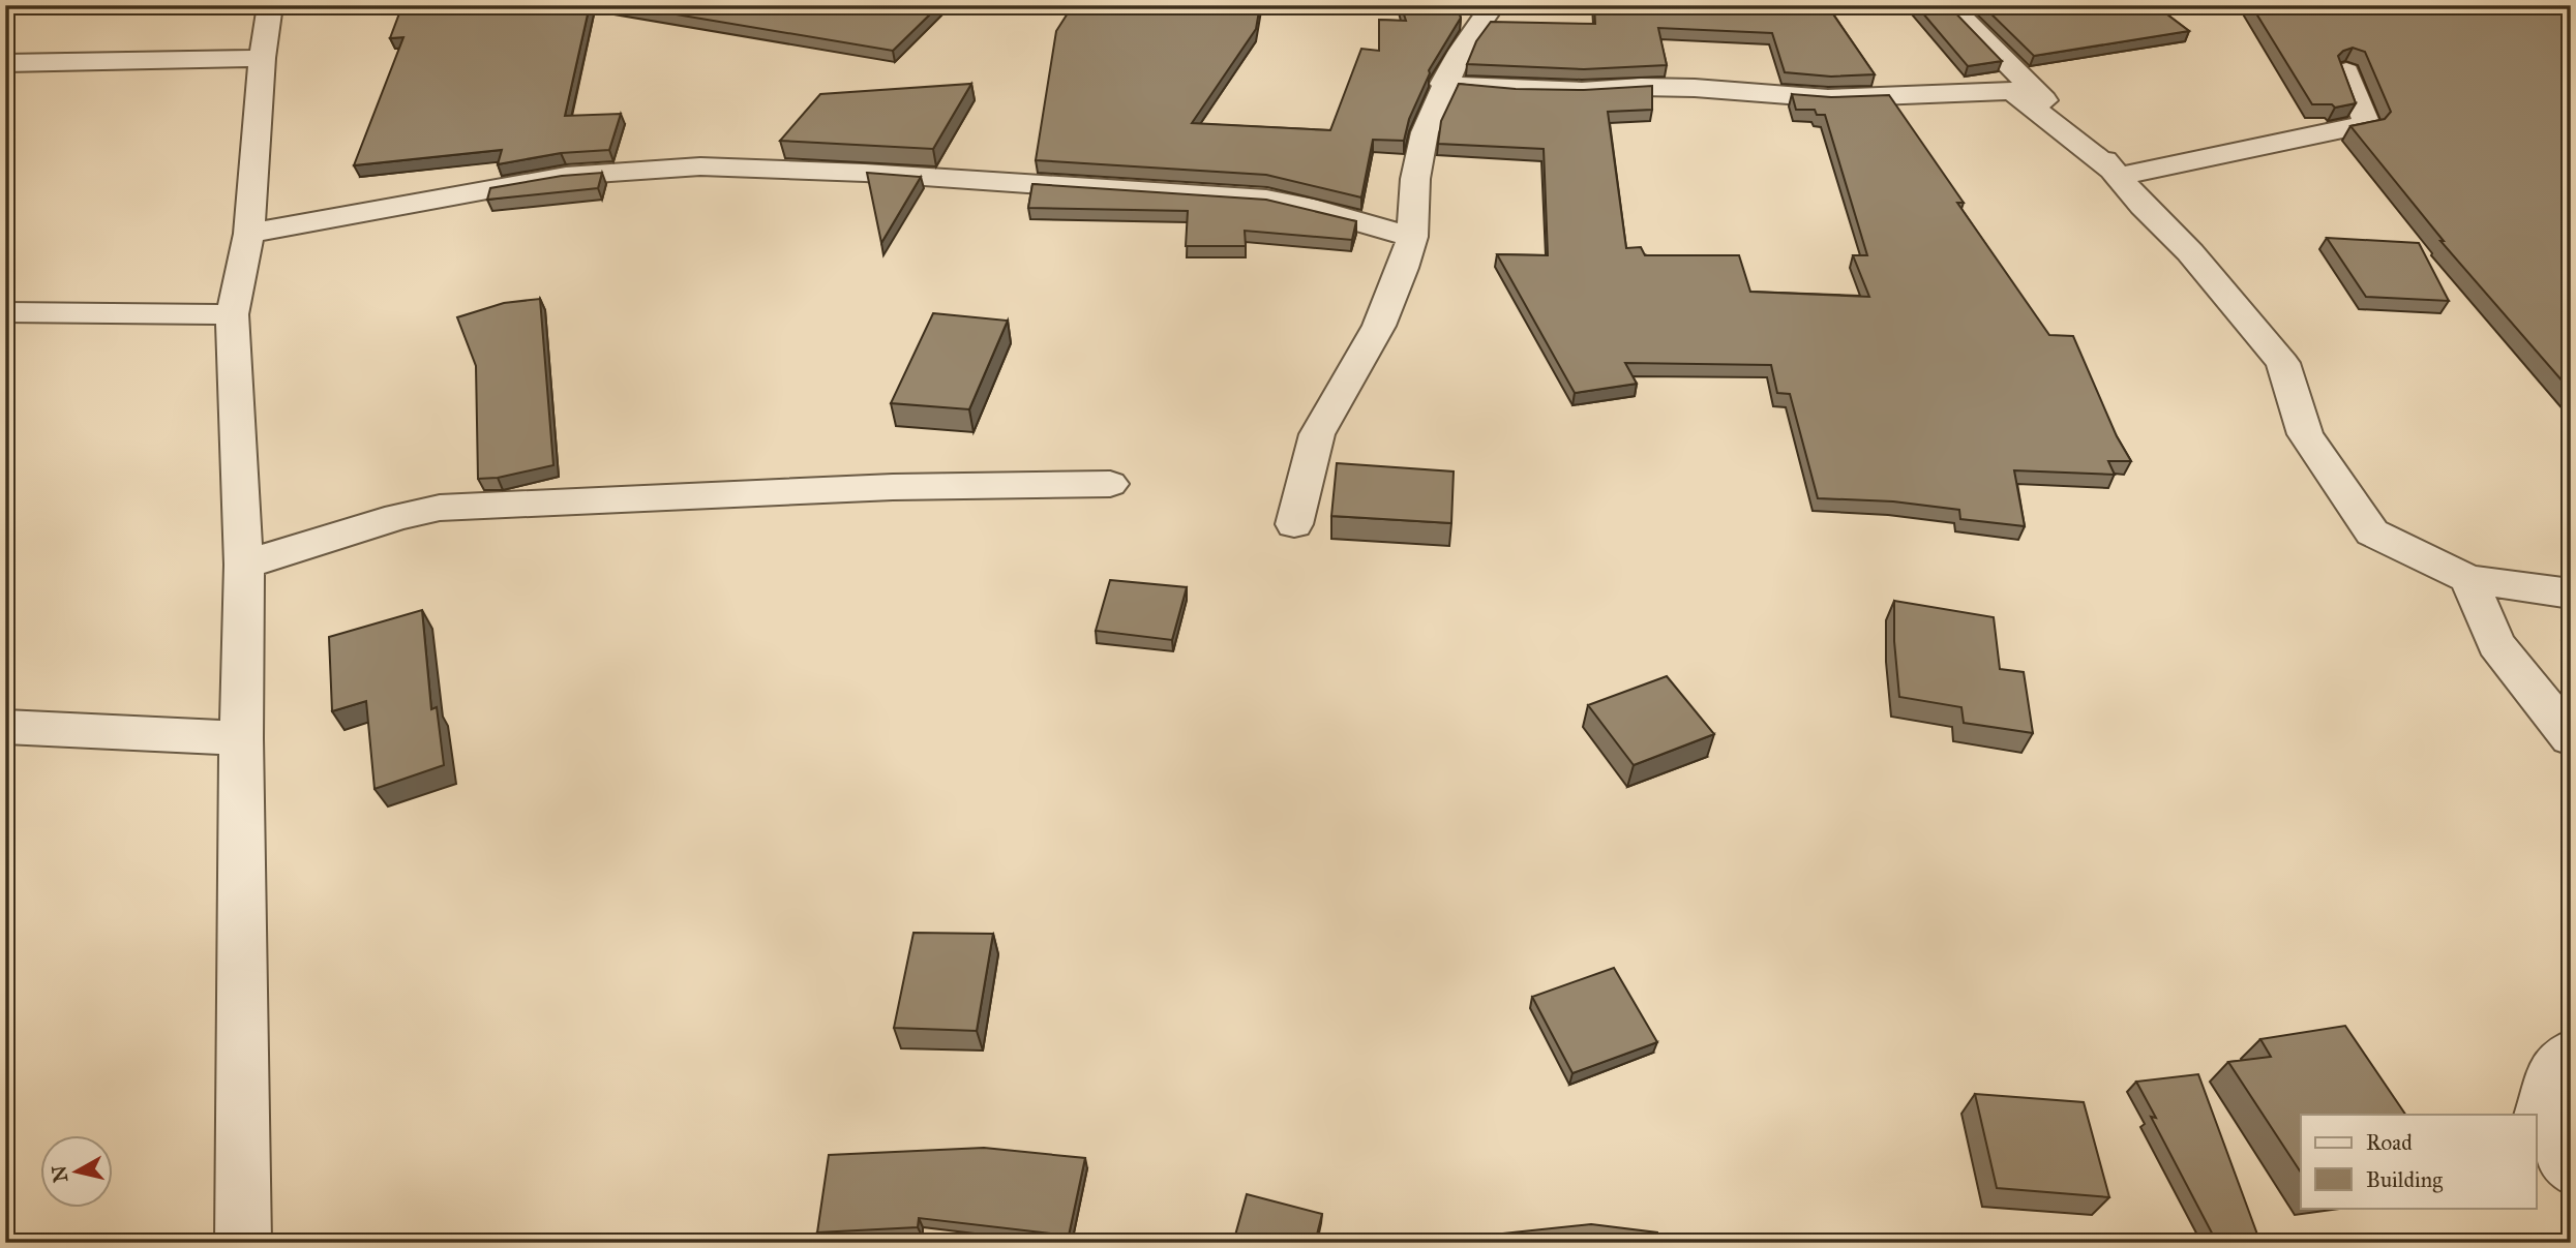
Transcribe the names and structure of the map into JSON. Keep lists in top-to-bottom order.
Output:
{
  "legend": ["Road", "Building"],
  "north": "left"
}
